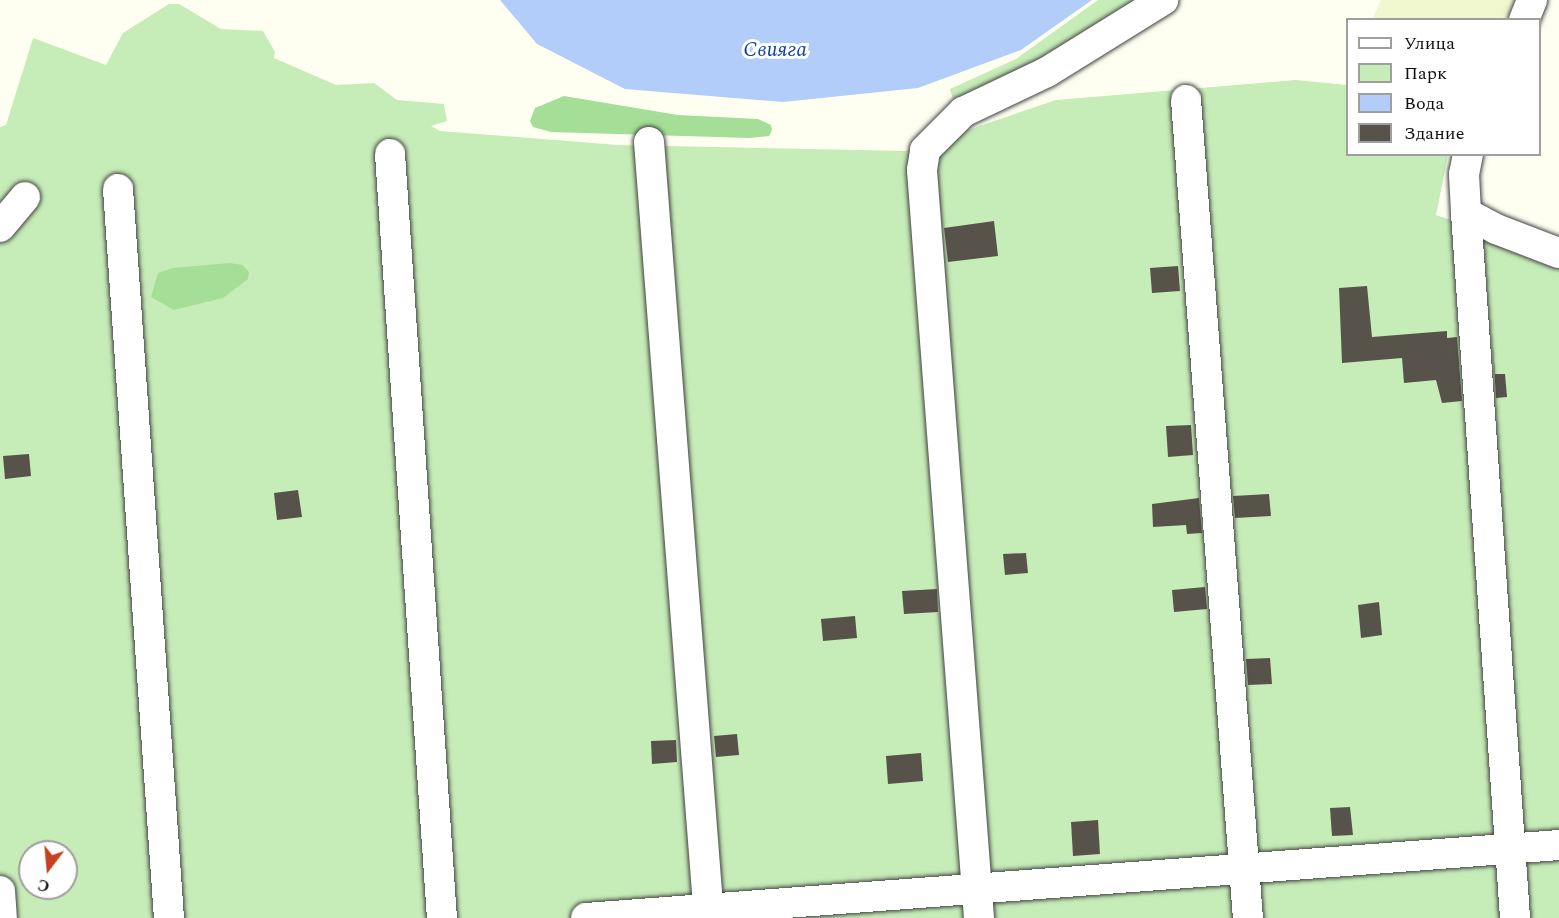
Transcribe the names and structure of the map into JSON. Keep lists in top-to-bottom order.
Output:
{
  "water": ["Свияга"],
  "legend": [
    "Улица",
    "Парк",
    "Вода",
    "Здание"
  ],
  "north": "bottom"
}
